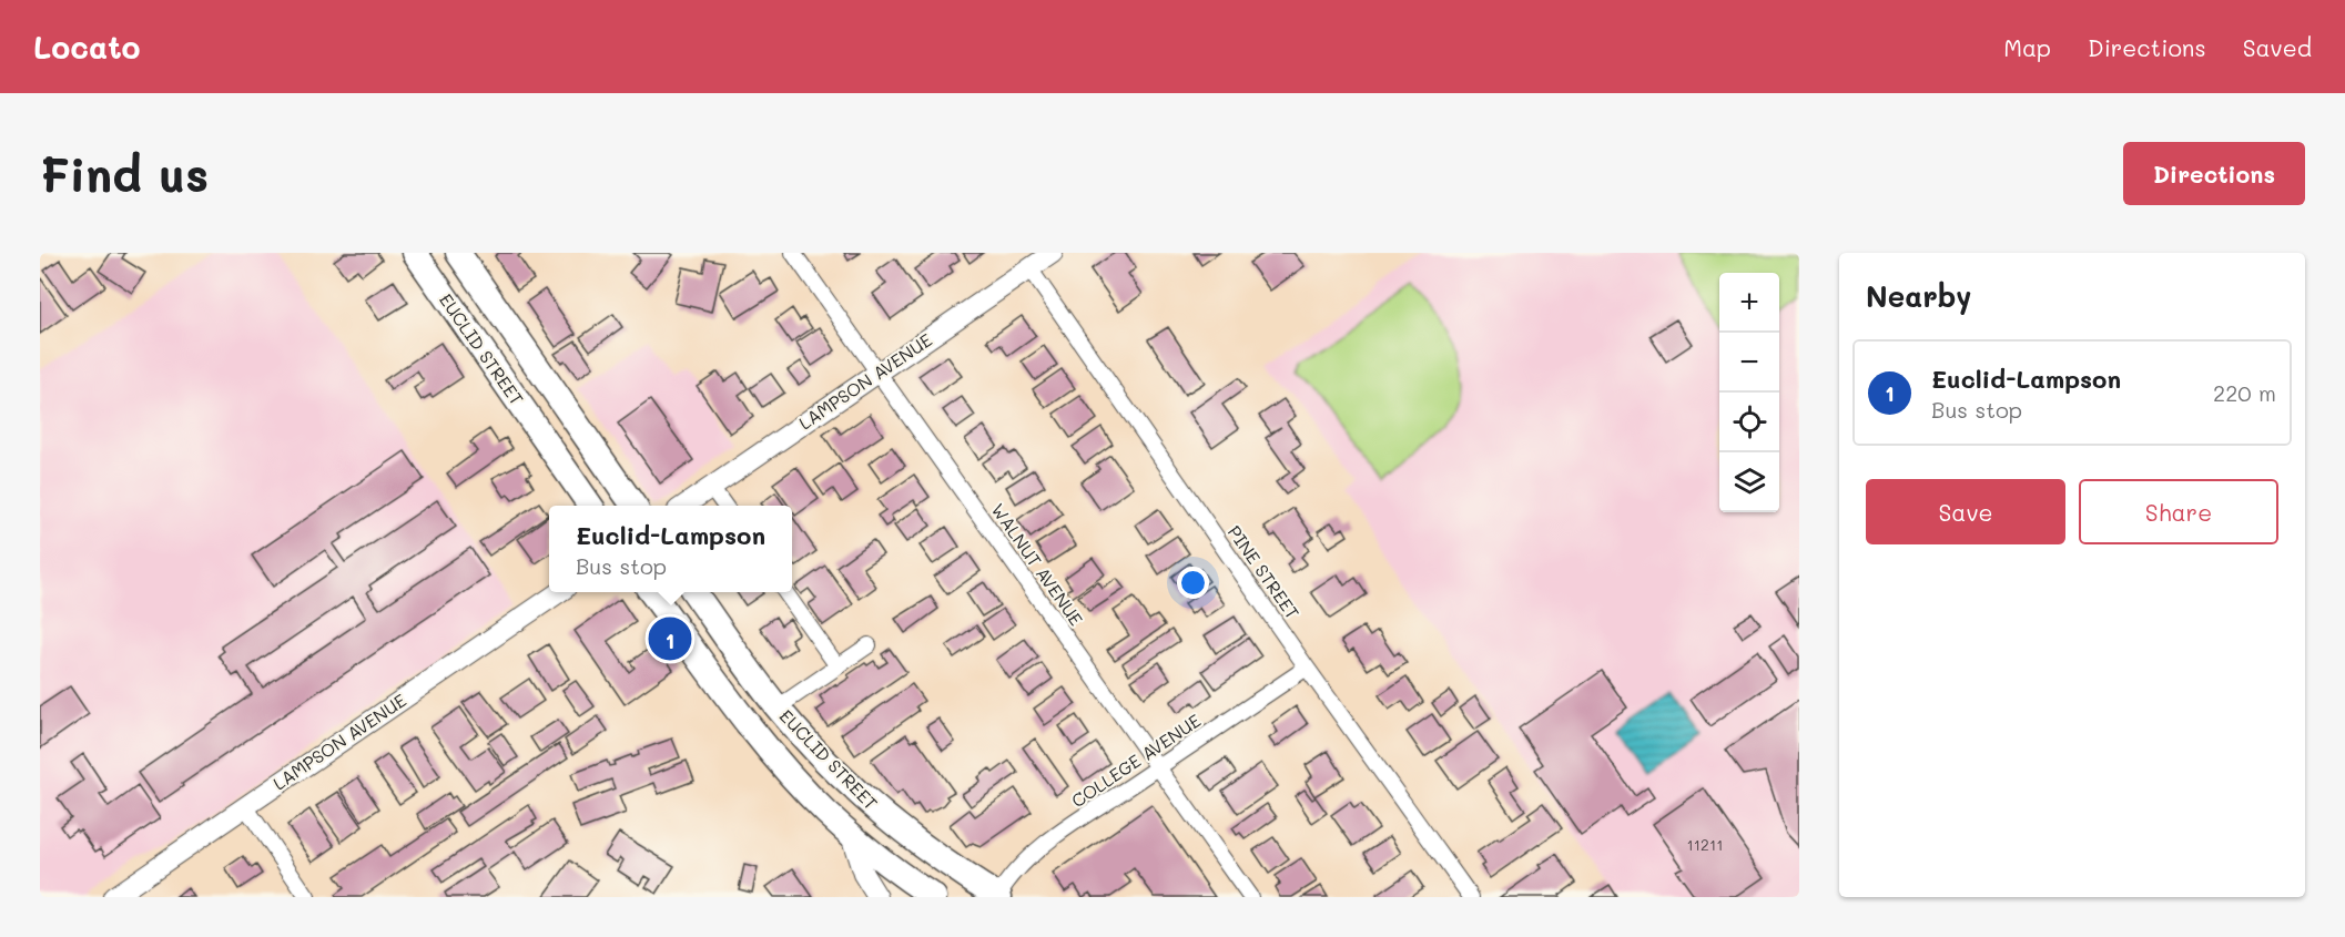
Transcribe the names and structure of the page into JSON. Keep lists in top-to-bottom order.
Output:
{
  "streets": {
    "main road": ["EUCLID STREET"],
    "street": [
      "LAMPSON AVENUE",
      "WALNUT AVENUE",
      "PINE STREET",
      "COLLEGE AVENUE"
    ]
  },
  "crossings": [
    ["EUCLID STREET", "COLLEGE AVENUE"],
    ["LAMPSON AVENUE", "WALNUT AVENUE"],
    ["LAMPSON AVENUE", "PINE STREET"],
    ["WALNUT AVENUE", "COLLEGE AVENUE"],
    ["PINE STREET", "COLLEGE AVENUE"]
  ],
  "house_numbers": ["11211"],
  "page": {
    "header": "Locato",
    "nav": ["Map", "Directions", "Saved"],
    "buttons": [
      "Directions",
      ["Save", "Share"]
    ],
    "title": "Find us",
    "heading": "Nearby",
    "map_buttons": ["+", "−"],
    "list": [
      {
        "mark": "1",
        "name": "Euclid-Lampson",
        "note": "Bus stop",
        "value": "220 m"
      }
    ],
    "popup": ["Euclid-Lampson", "Bus stop"],
    "pins": "1"
  }
}
